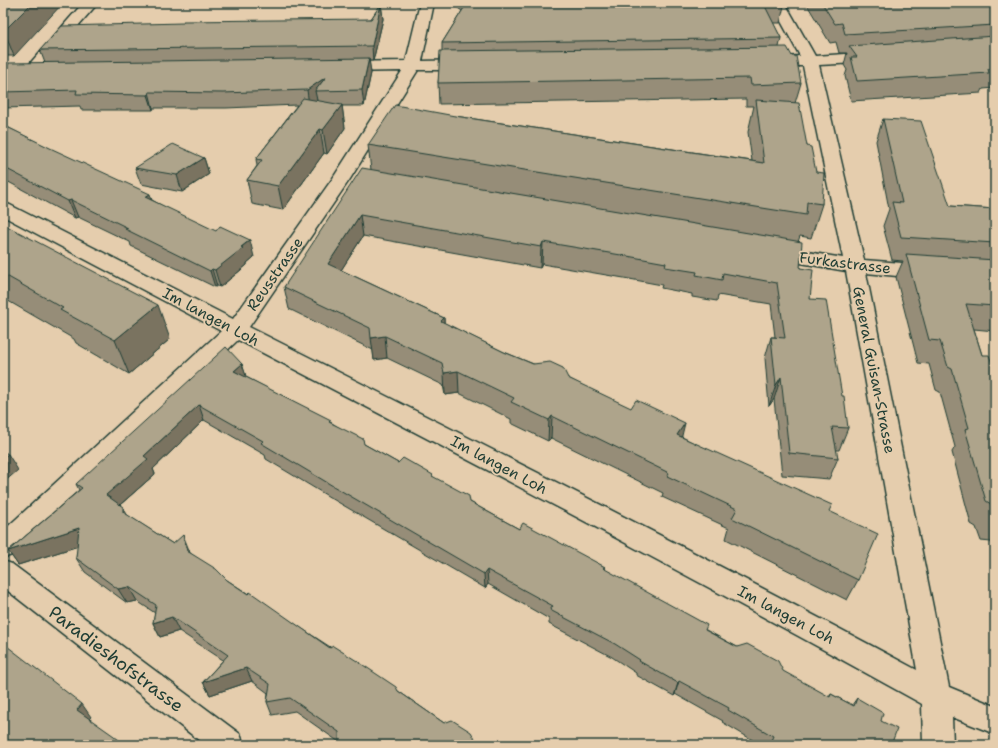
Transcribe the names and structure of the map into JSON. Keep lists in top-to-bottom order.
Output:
{
  "streets": {
    "street": [
      "Furkastrasse",
      "Reusstrasse",
      "Im langen Loh",
      "General Guisan-Strasse",
      "Paradieshofstrasse"
    ]
  },
  "crossings": [
    ["Furkastrasse", "General Guisan-Strasse"],
    ["Reusstrasse", "Im langen Loh"],
    ["Im langen Loh", "General Guisan-Strasse"]
  ]
}
